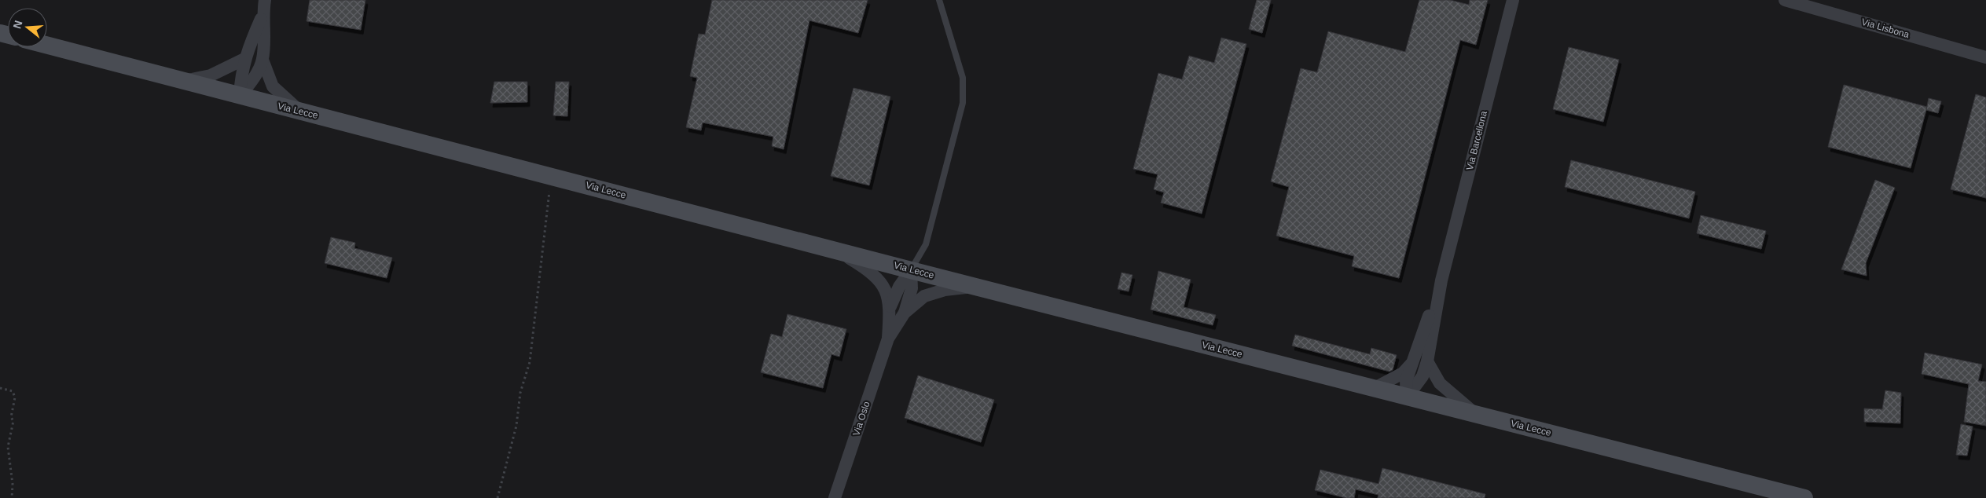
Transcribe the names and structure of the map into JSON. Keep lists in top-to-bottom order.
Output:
{
  "streets": {
    "main road": ["Via Lecce"],
    "street": ["Via Lisbona", "Via Barcellona", "Via Oslo"]
  },
  "crossings": [
    ["Via Lecce", "Via Barcellona"]
  ],
  "north": "left"
}
